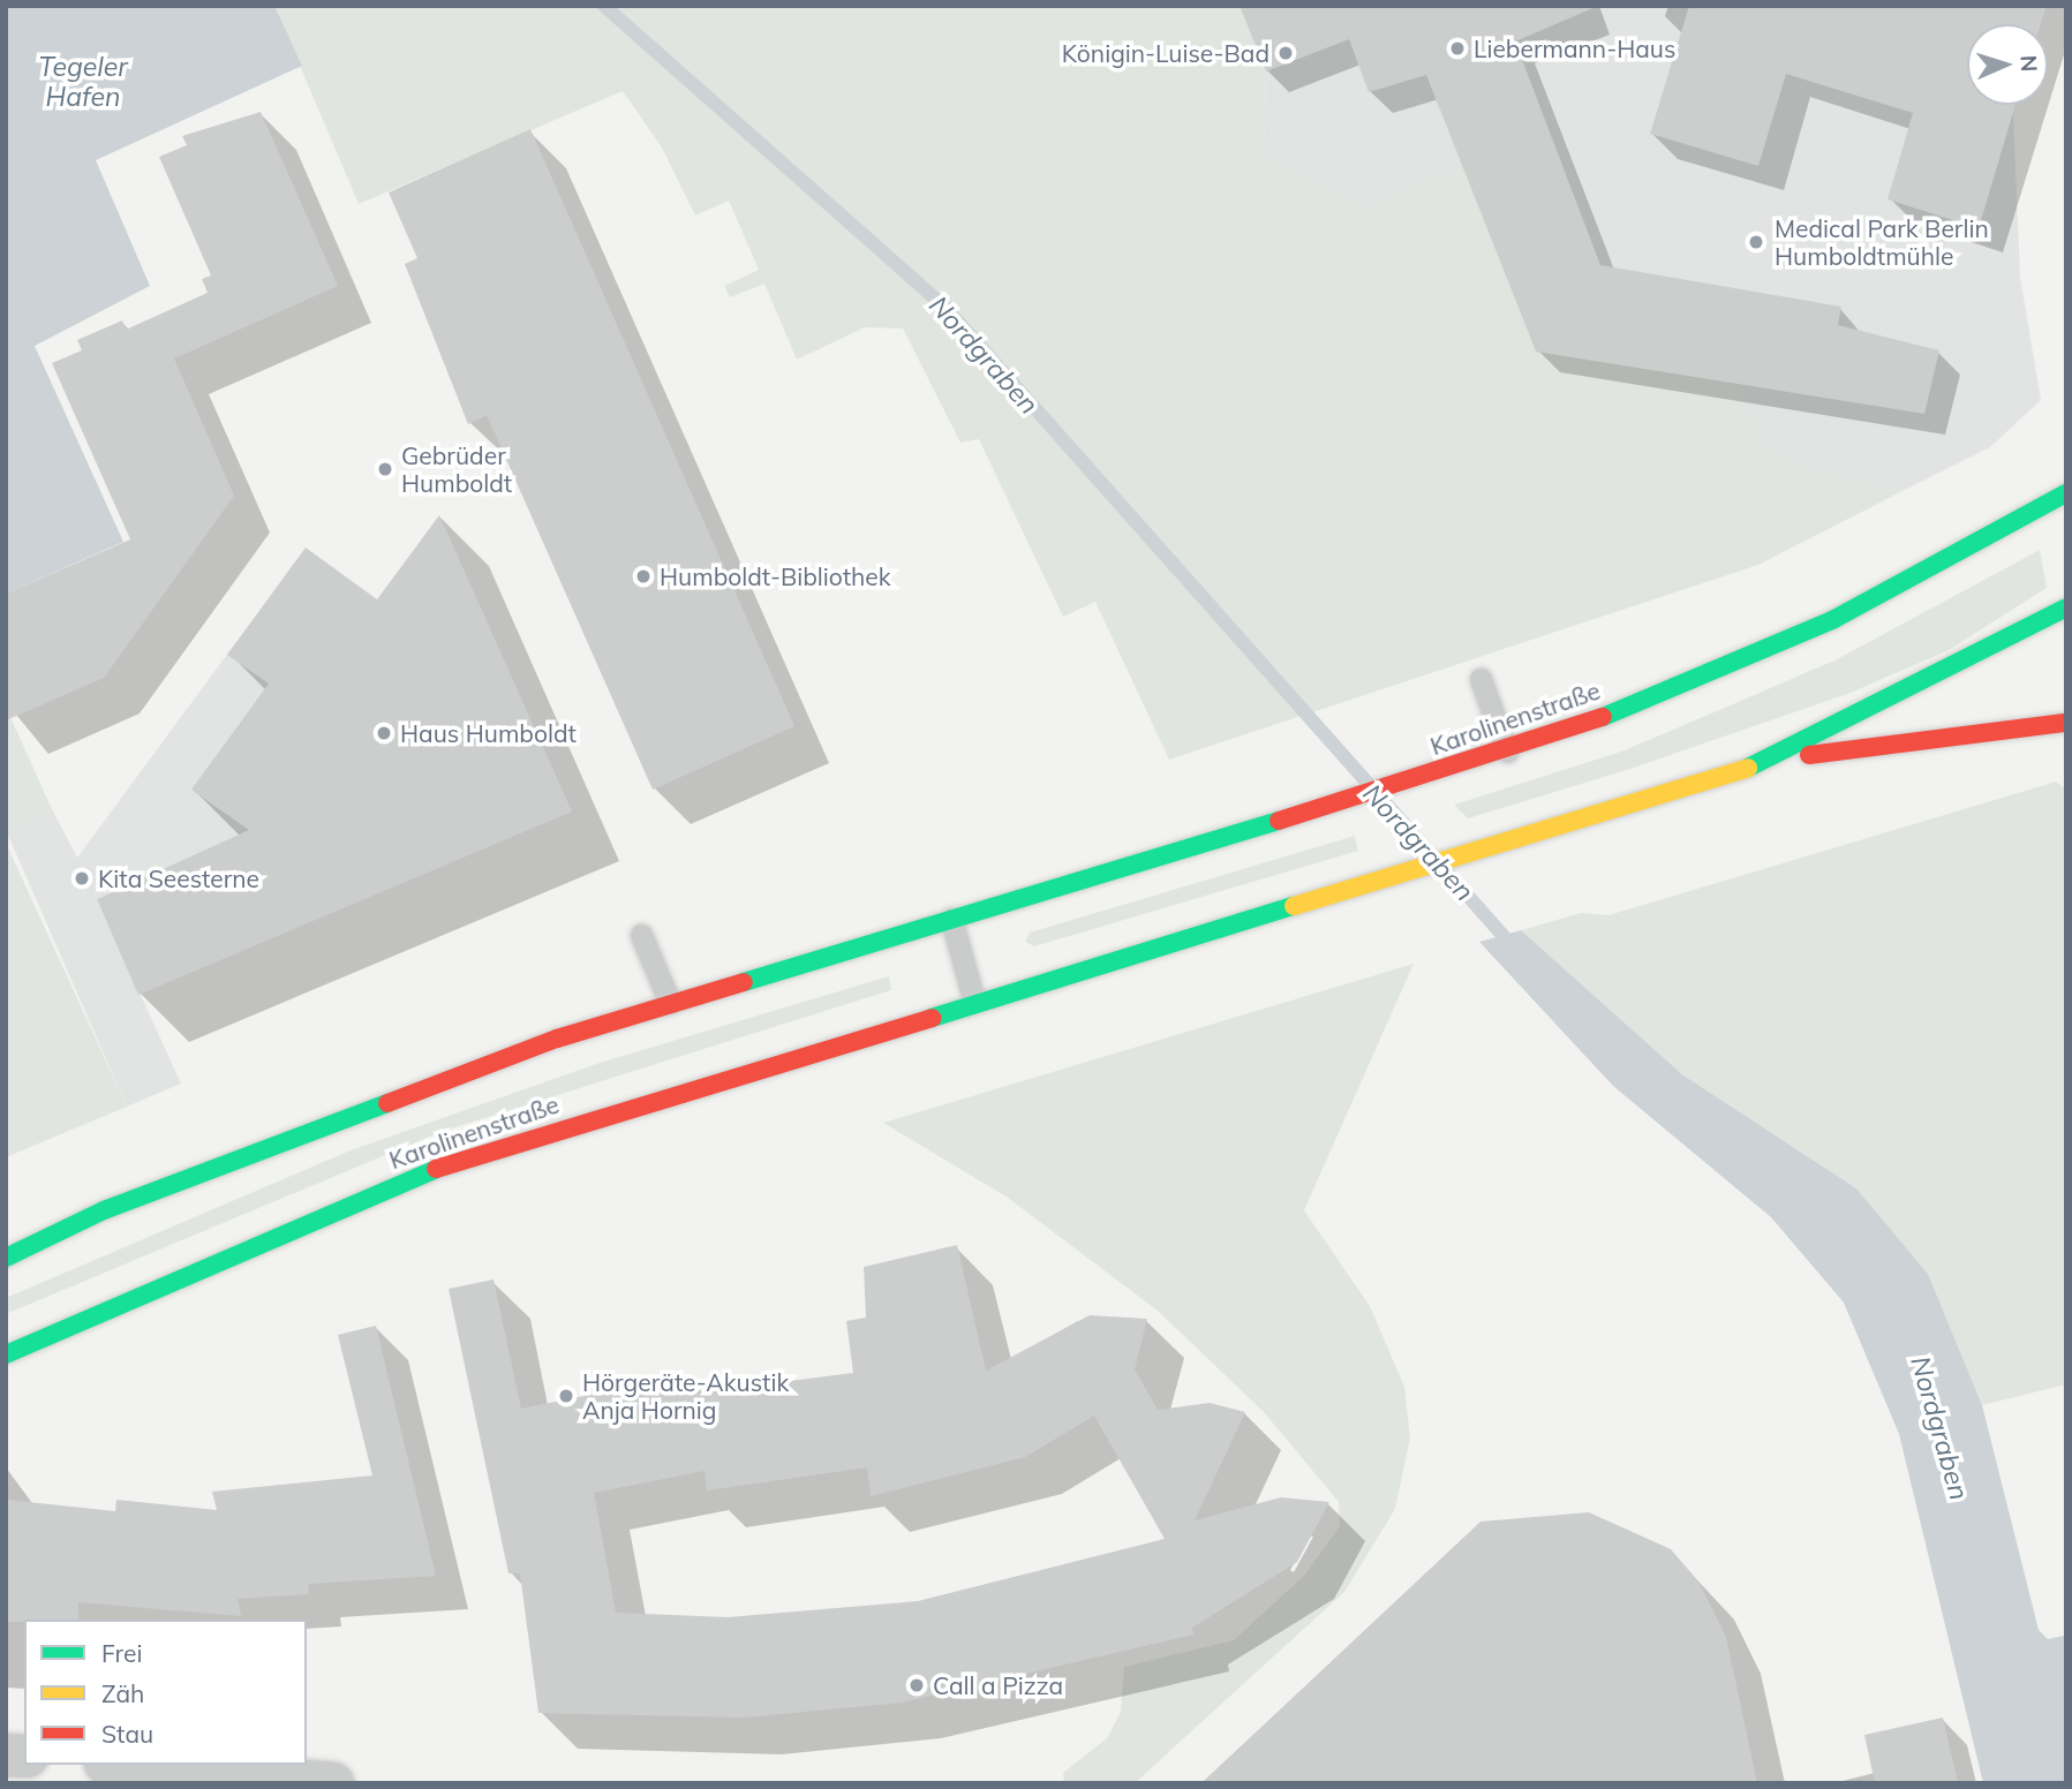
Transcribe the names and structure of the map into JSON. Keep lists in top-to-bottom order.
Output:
{
  "streets": {
    "main road": ["Karolinenstraße"]
  },
  "water": ["Tegeler Hafen", "Nordgraben"],
  "places": [
    "Liebermann-Haus",
    "Königin-Luise-Bad",
    "Medical Park Berlin Humboldtmühle",
    "Gebrüder Humboldt",
    "Humboldt-Bibliothek",
    "Haus Humboldt",
    "Kita Seesterne",
    "Hörgeräte-Akustik Anja Hornig",
    "Call a Pizza"
  ],
  "legend": ["Frei", "Zäh", "Stau"],
  "north": "right"
}
